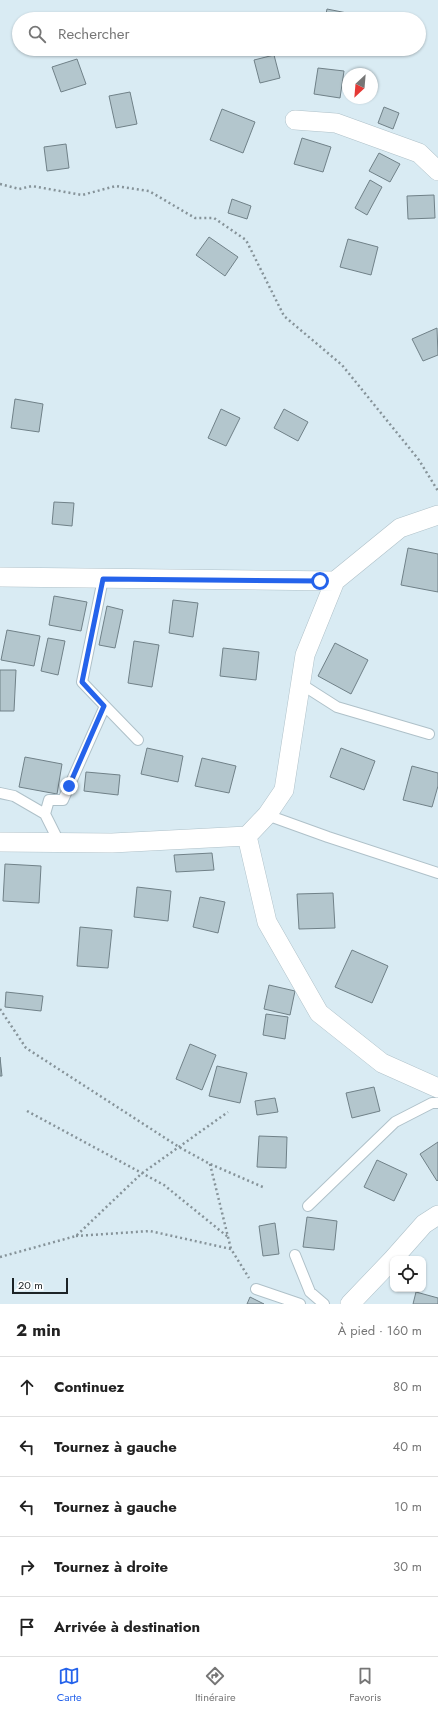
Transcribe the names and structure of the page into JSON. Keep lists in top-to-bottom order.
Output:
{
  "scale_bar": "20 m",
  "north": "bottom left",
  "page": {
    "search": "Rechercher",
    "scale": "20 m",
    "heading": ["2 min", "À pied · 160 m"],
    "list": [
      ["Continuez", "80 m"],
      ["Tournez à gauche", "40 m"],
      ["Tournez à gauche", "10 m"],
      ["Tournez à droite", "30 m"],
      "Arrivée à destination"
    ],
    "nav": ["Carte", "Itinéraire", "Favoris"]
  }
}
